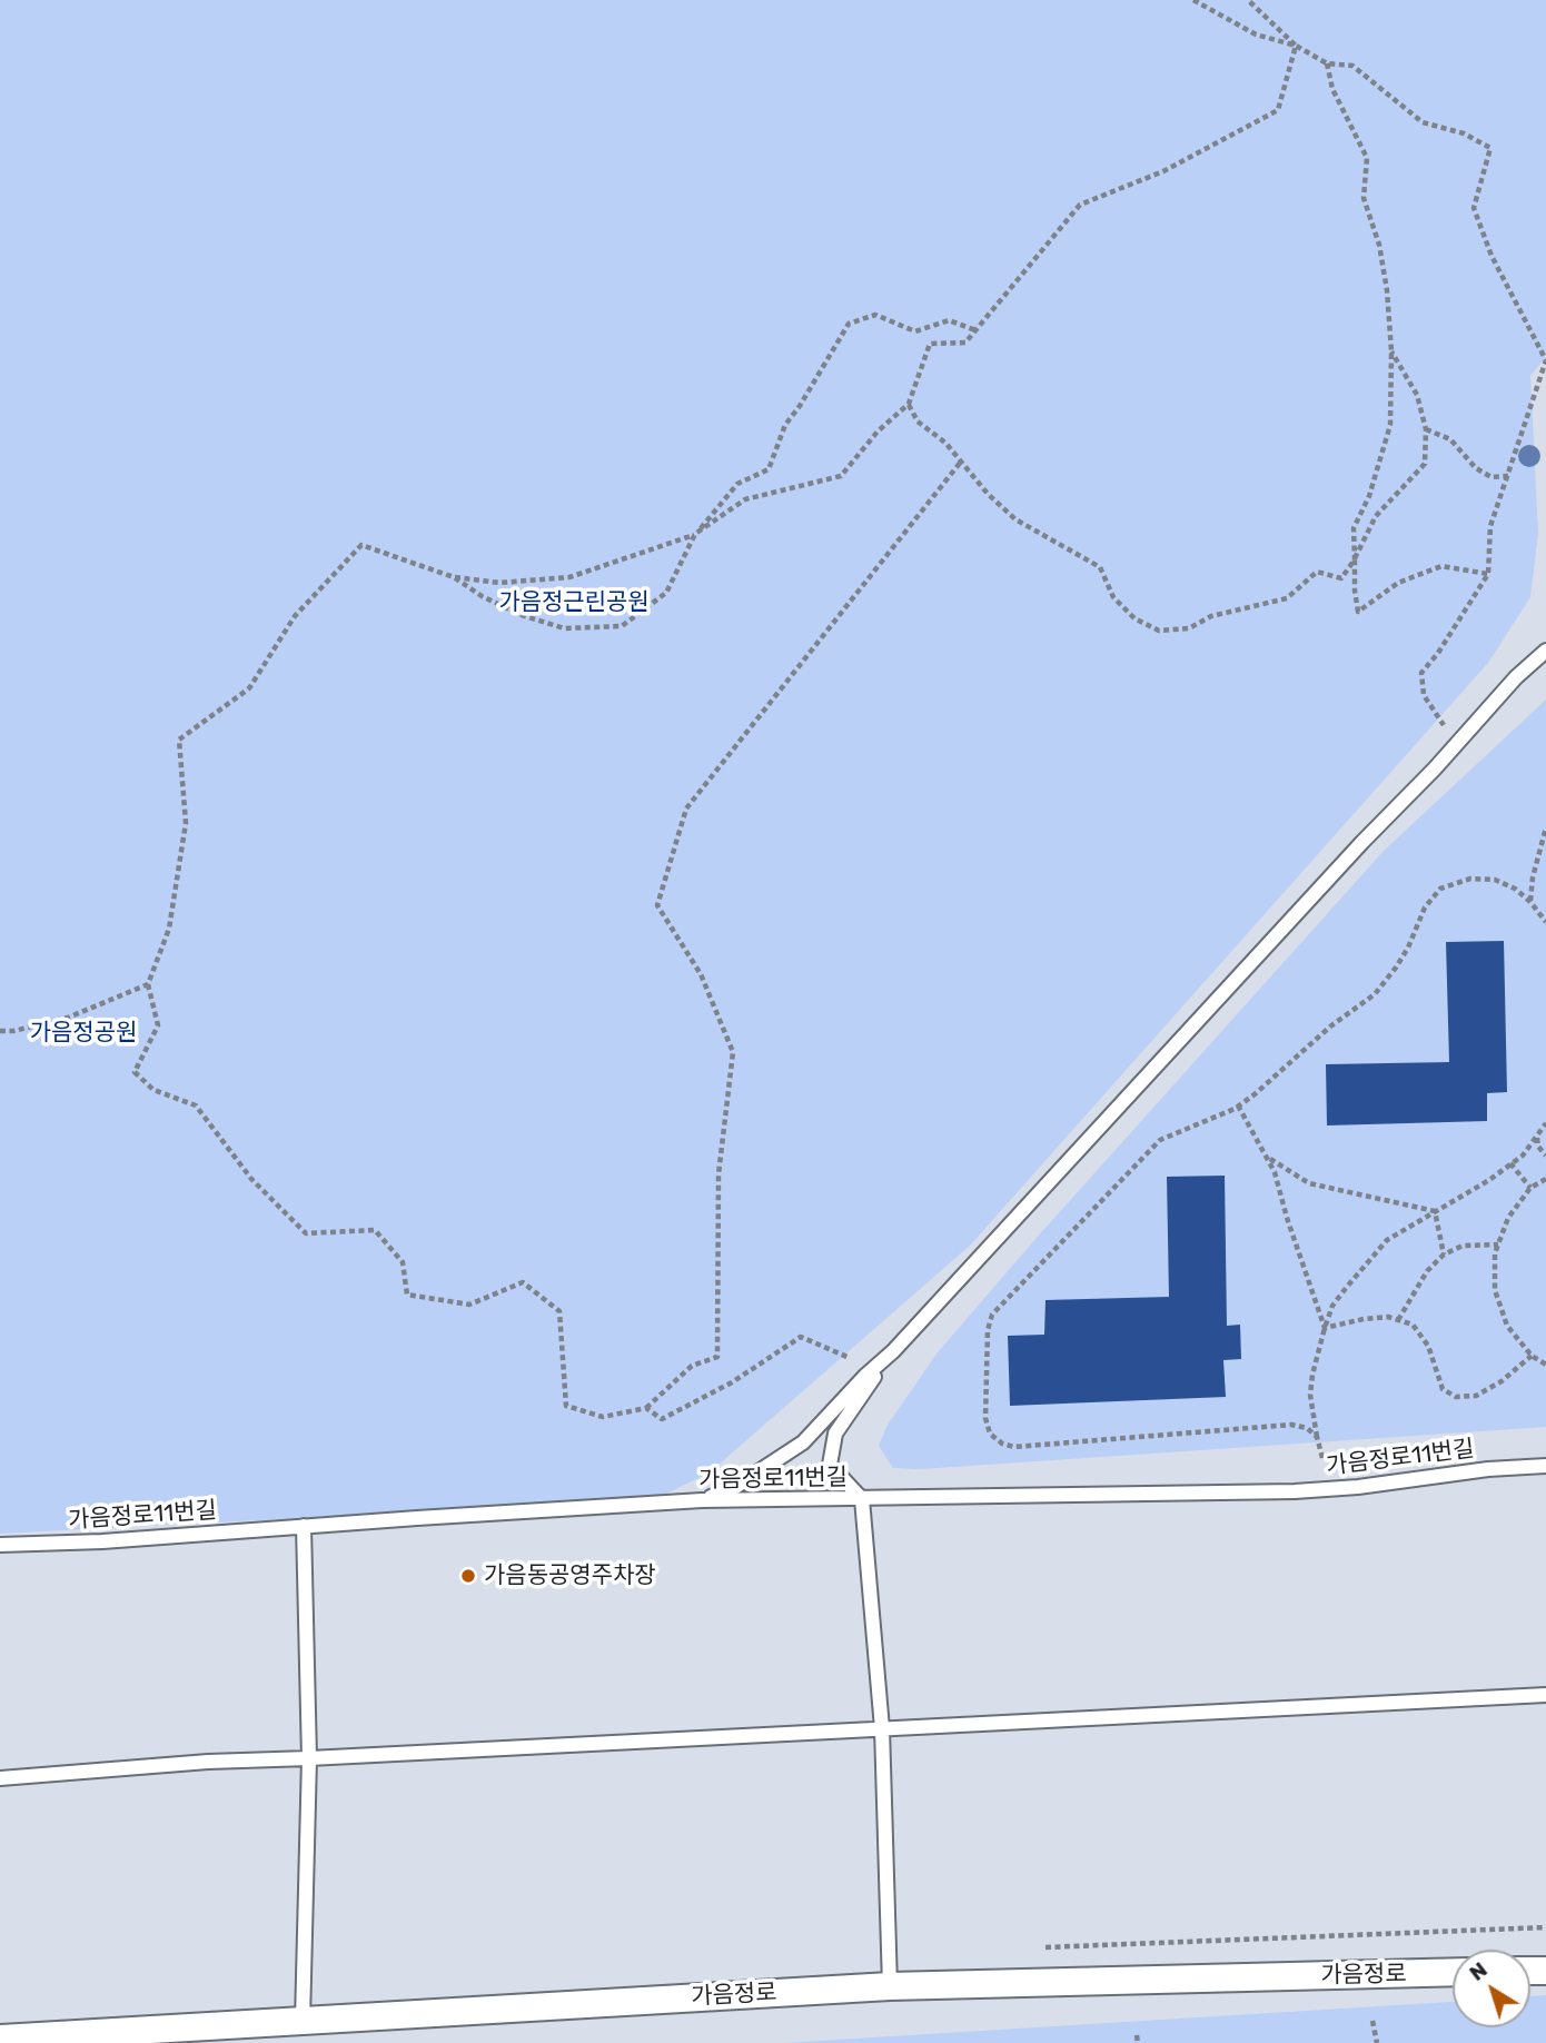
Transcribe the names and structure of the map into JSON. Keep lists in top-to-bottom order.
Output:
{
  "streets": {
    "street": ["가음정로"],
    "lane": ["가음정로11번길"]
  },
  "parks": ["가음정근린공원", "가음정공원"],
  "places": ["가음동공영주차장"],
  "north": "top left"
}
